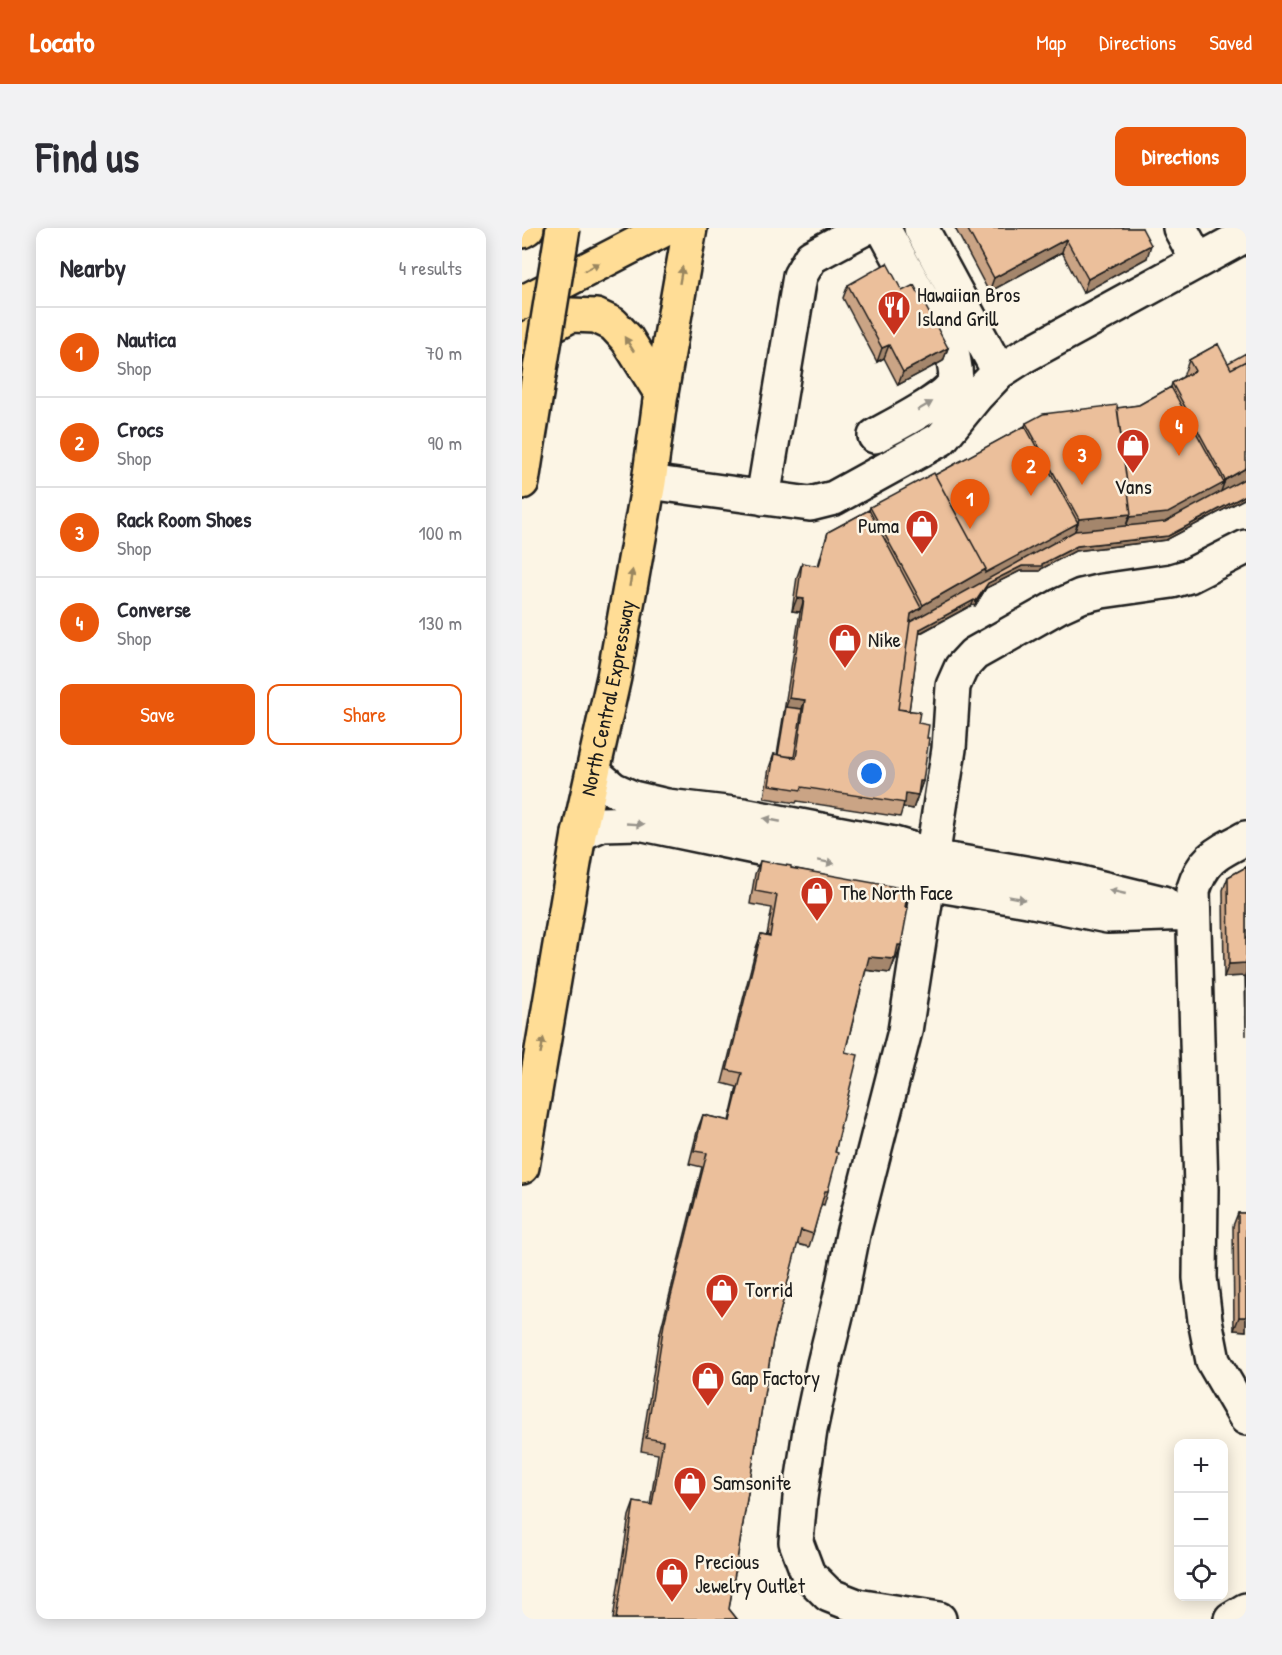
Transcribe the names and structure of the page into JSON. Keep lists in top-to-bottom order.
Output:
{
  "streets": {
    "main road": ["North Central Expressway"]
  },
  "one_way": ["North Central Expressway"],
  "places": {
    "restaurant": ["Hawaiian Bros Island Grill"],
    "shop": [
      "Vans",
      "Puma",
      "Nike",
      "The North Face",
      "Torrid",
      "Gap Factory",
      "Samsonite",
      "Precious Jewelry Outlet"
    ]
  },
  "page": {
    "header": "Locato",
    "nav": ["Map", "Directions", "Saved"],
    "buttons": [
      "Directions",
      ["Save", "Share"]
    ],
    "title": "Find us",
    "heading": ["Nearby", "4 results"],
    "list": [
      {
        "mark": "1",
        "name": "Nautica",
        "note": "Shop",
        "value": "70 m"
      },
      {
        "mark": "2",
        "name": "Crocs",
        "note": "Shop",
        "value": "90 m"
      },
      {
        "mark": "3",
        "name": "Rack Room Shoes",
        "note": "Shop",
        "value": "100 m"
      },
      {
        "mark": "4",
        "name": "Converse",
        "note": "Shop",
        "value": "130 m"
      }
    ],
    "pins": [
      "4",
      "3",
      "2",
      "1"
    ],
    "map_buttons": ["+", "−"]
  }
}
